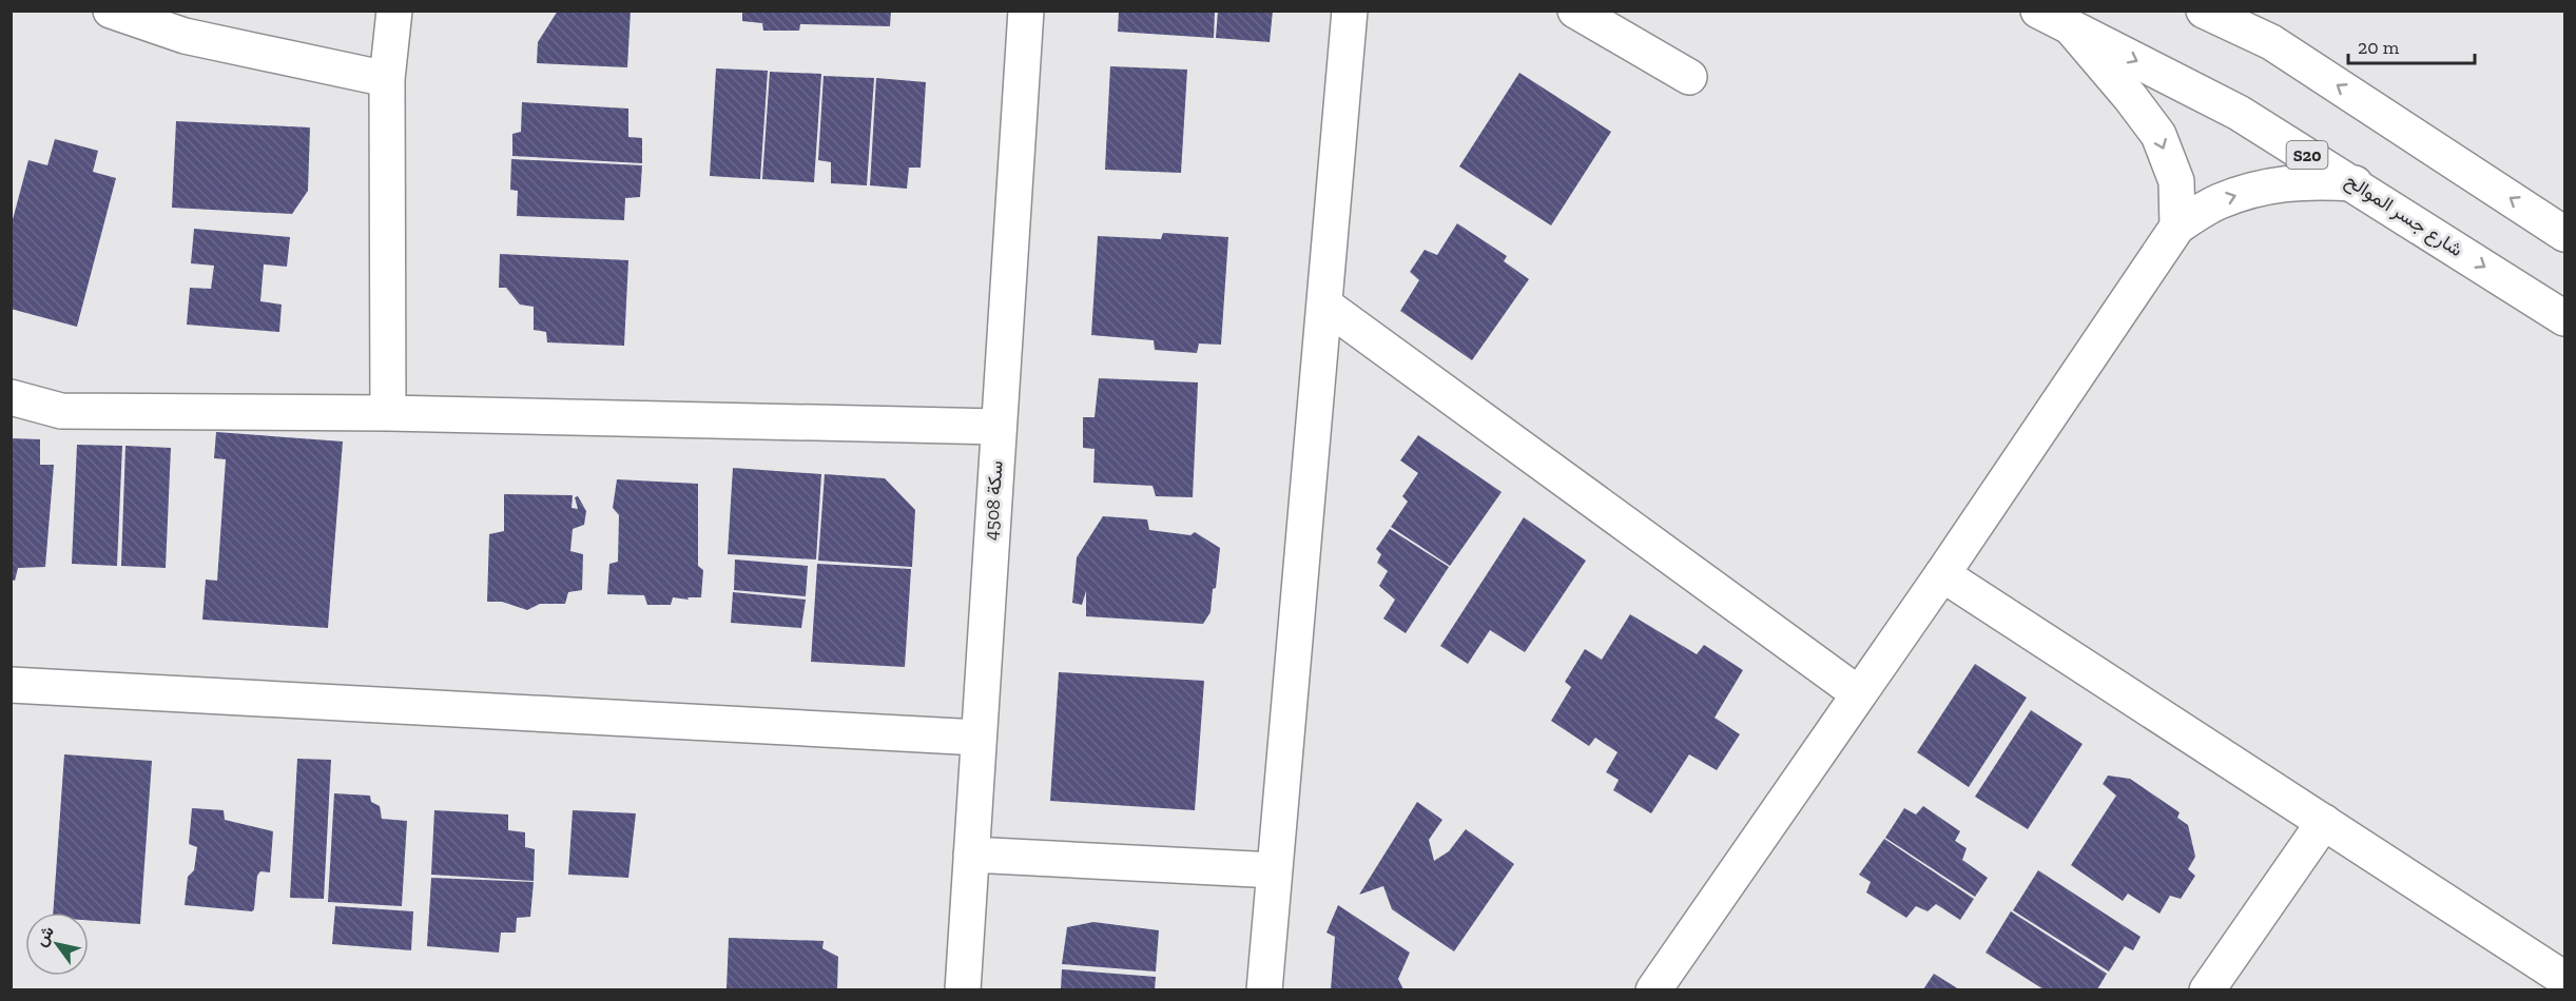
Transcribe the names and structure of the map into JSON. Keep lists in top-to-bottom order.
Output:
{
  "streets": {
    "street": ["S20", "شارع جسر الموالح", "سكة 4508"]
  },
  "scale_bar": "20 m",
  "north": "top left"
}
